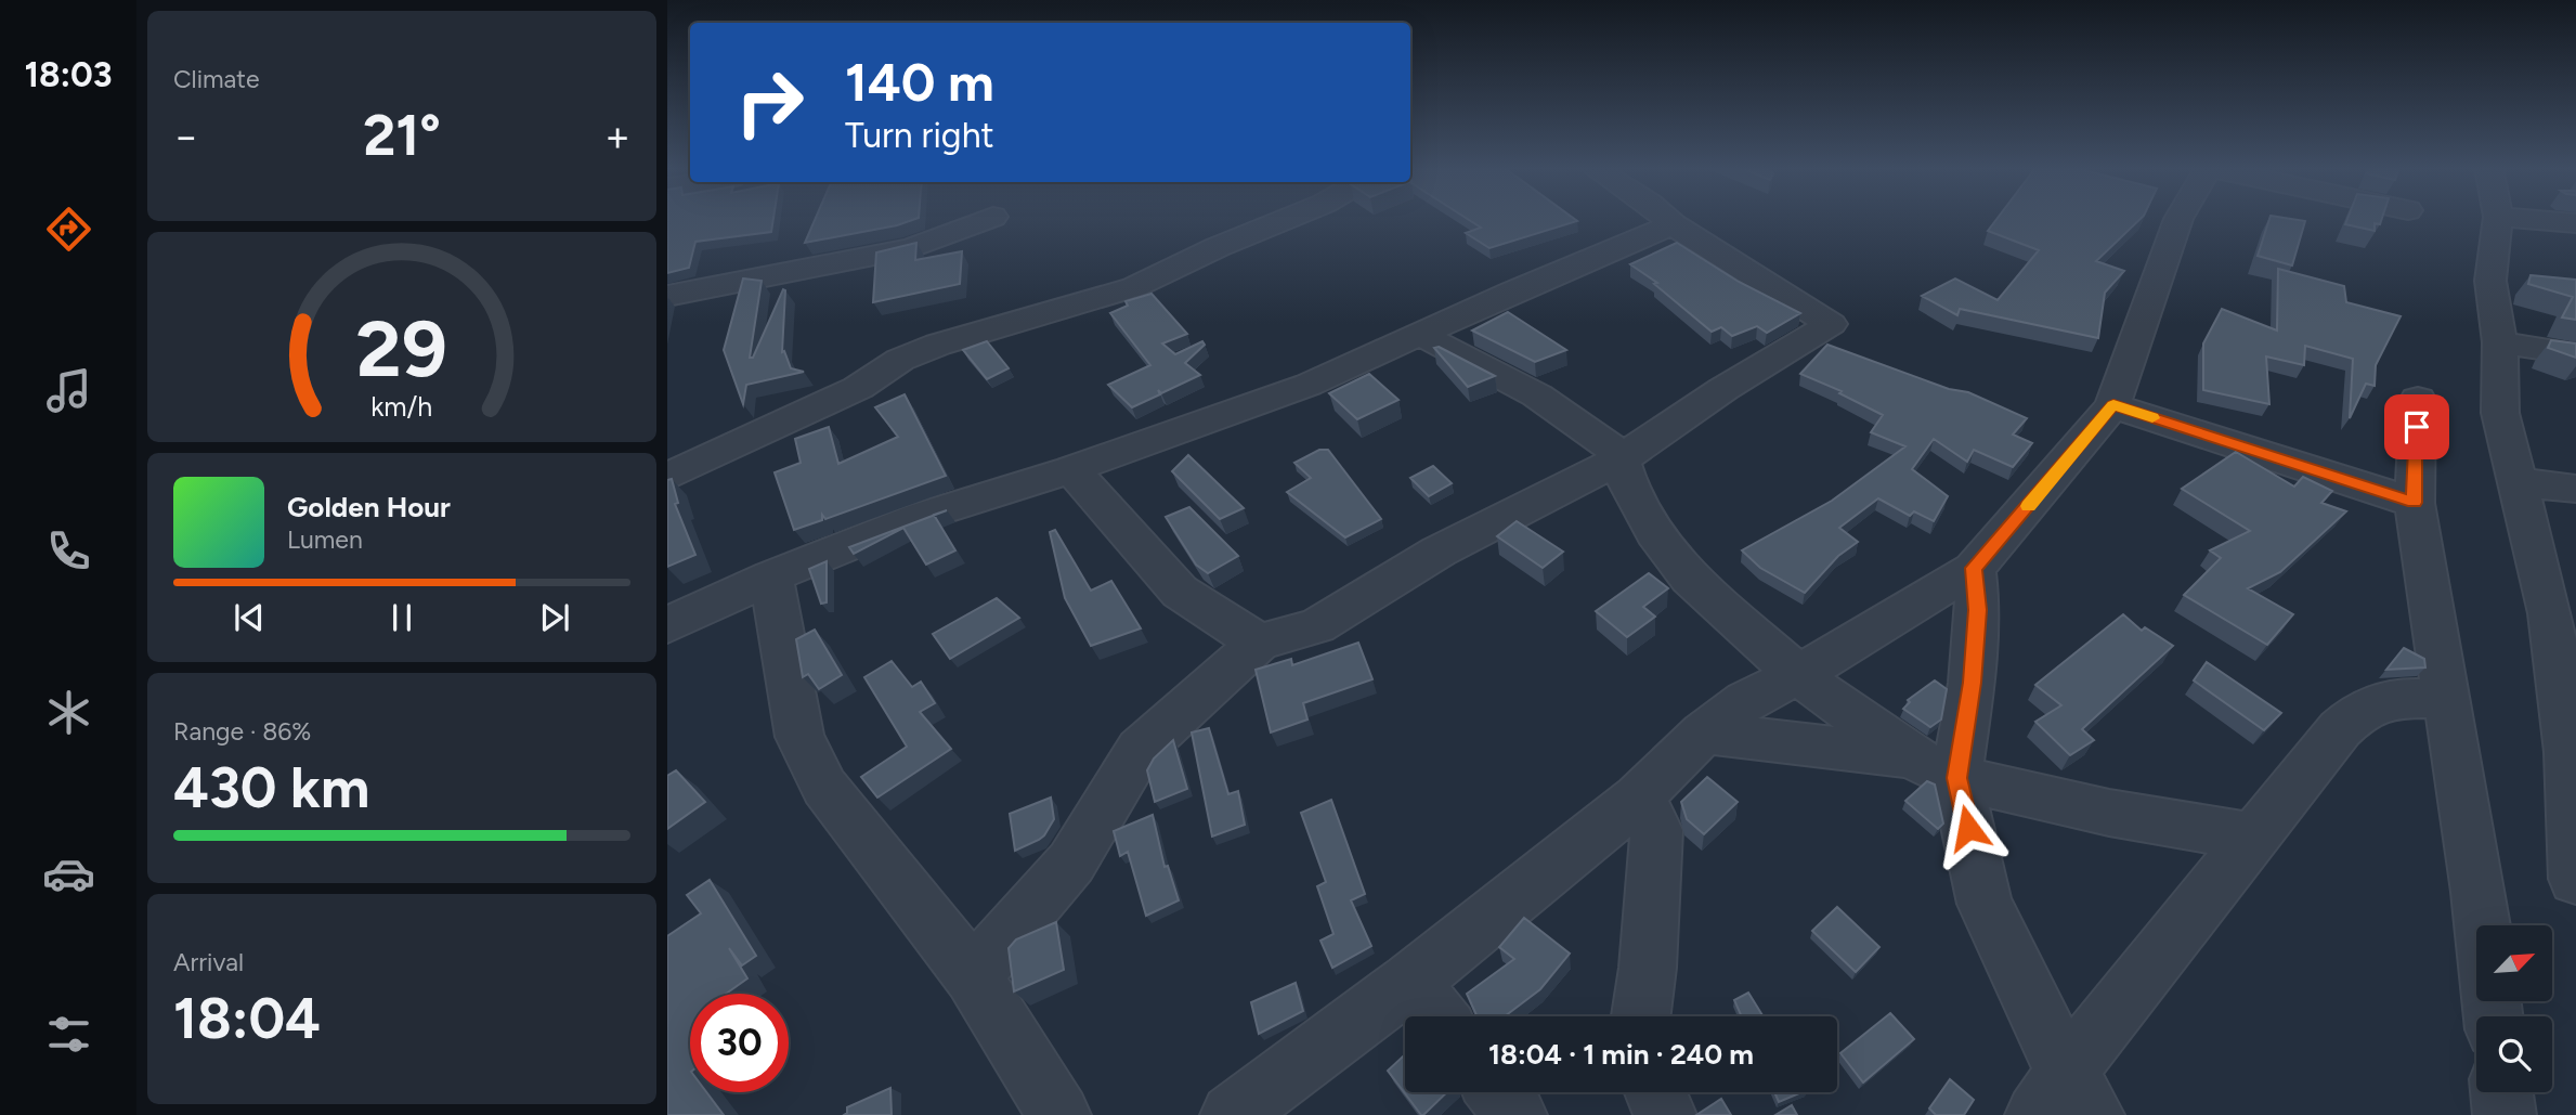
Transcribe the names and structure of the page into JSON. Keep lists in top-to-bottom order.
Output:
{
  "north": "top right",
  "page": {
    "tabs": "18:03",
    "tile": [
      "Climate",
      ["Range · 86%", "430 km"],
      ["Arrival", "18:04"]
    ],
    "turn": ["140 m", "Turn right"],
    "heat": ["−", "21°", "+"],
    "song": ["Golden Hour", "Lumen"],
    "limit": "30",
    "trip": "18:04 · 1 min · 240 m",
    "gauge": ["29", "km/h"]
  }
}
